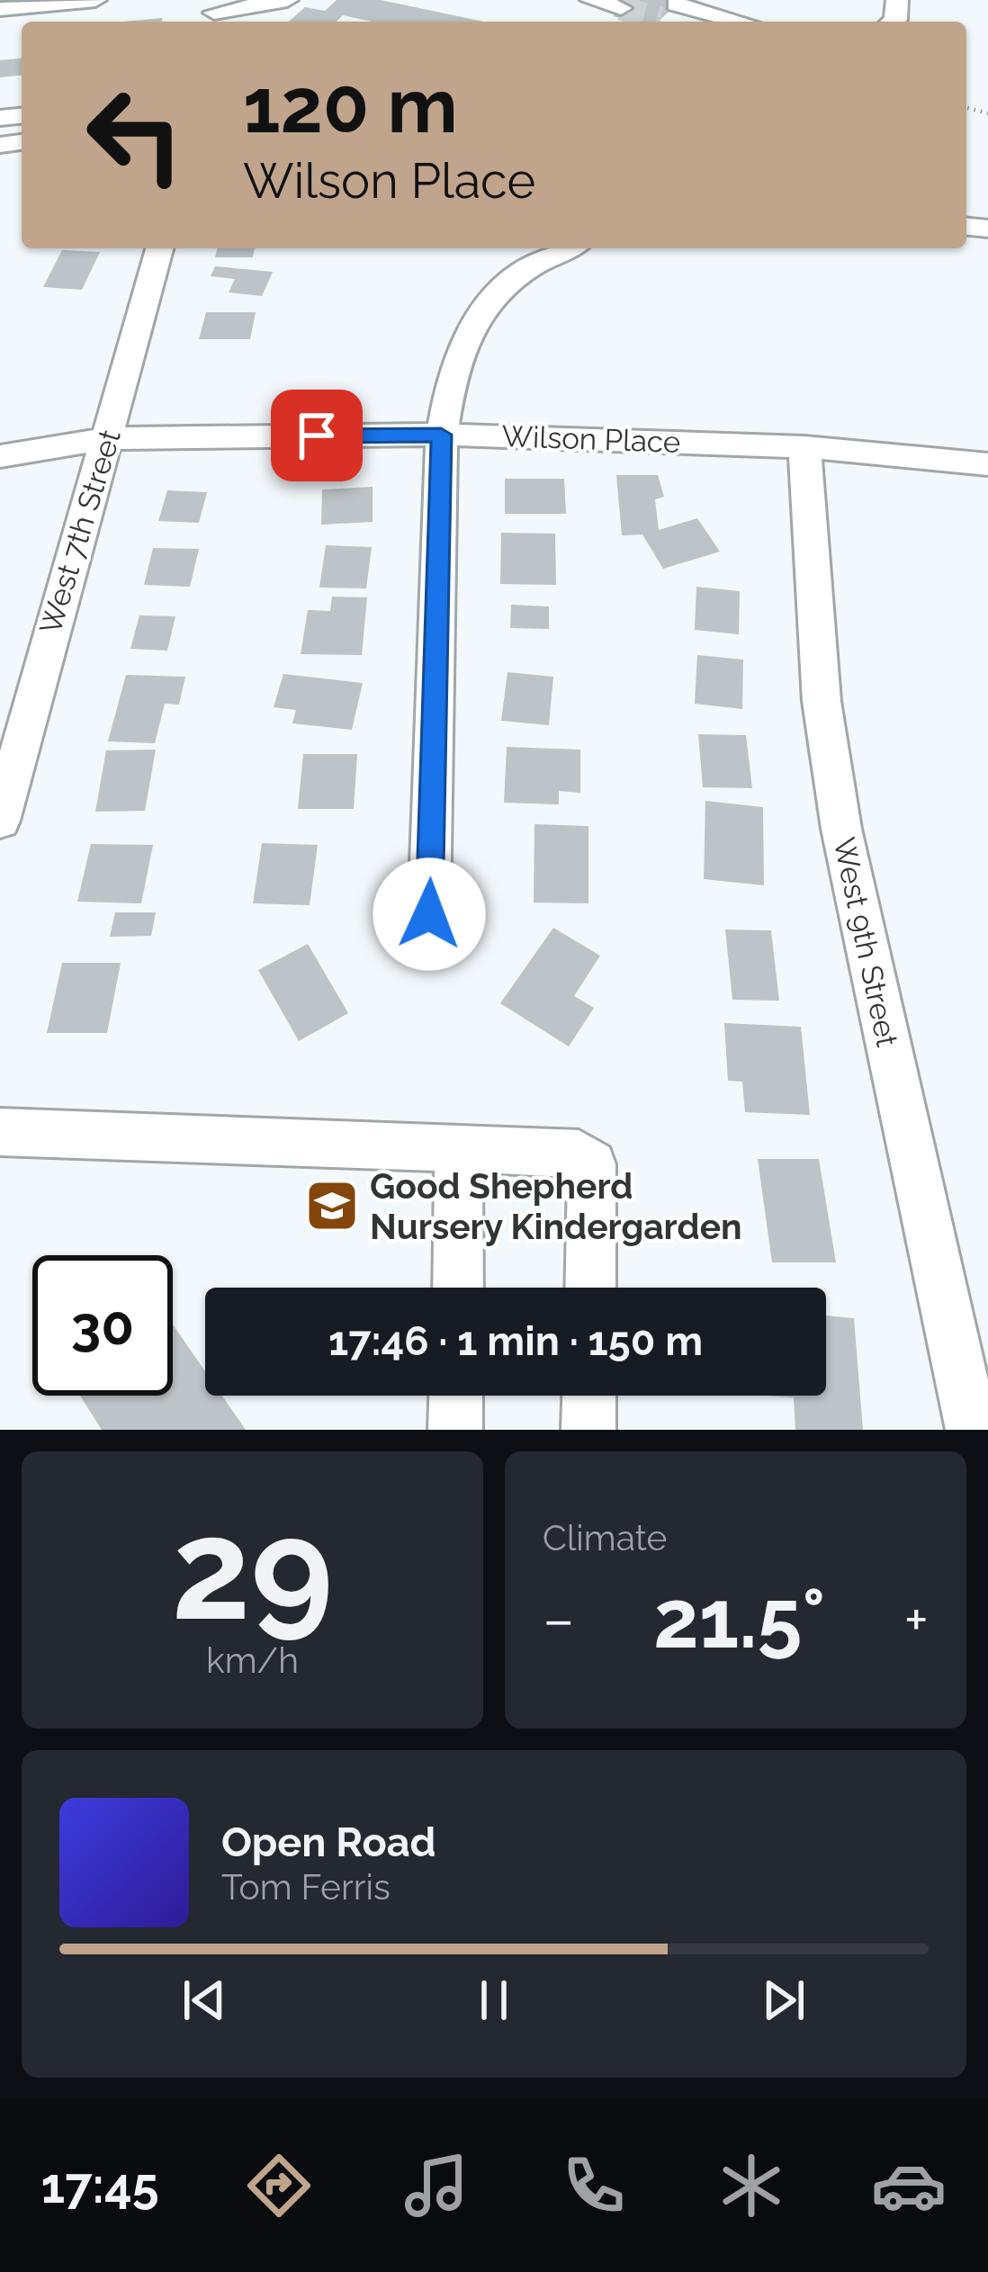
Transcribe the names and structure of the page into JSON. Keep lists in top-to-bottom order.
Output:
{
  "streets": {
    "street": ["Wilson Place", "West 7th Street", "West 9th Street"]
  },
  "crossings": [
    ["Wilson Place", "West 7th Street"],
    ["Wilson Place", "West 9th Street"]
  ],
  "places": {
    "school or university": ["Good Shepherd Nursery Kindergarden"]
  },
  "page": {
    "turn": ["120 m", "Wilson Place"],
    "limit": "30",
    "trip": "17:46 · 1 min · 150 m",
    "tile": [
      ["29", "km/h"],
      "Climate"
    ],
    "heat": ["−", "21.5°", "+"],
    "song": ["Open Road", "Tom Ferris"],
    "tabs": "17:45"
  }
}
